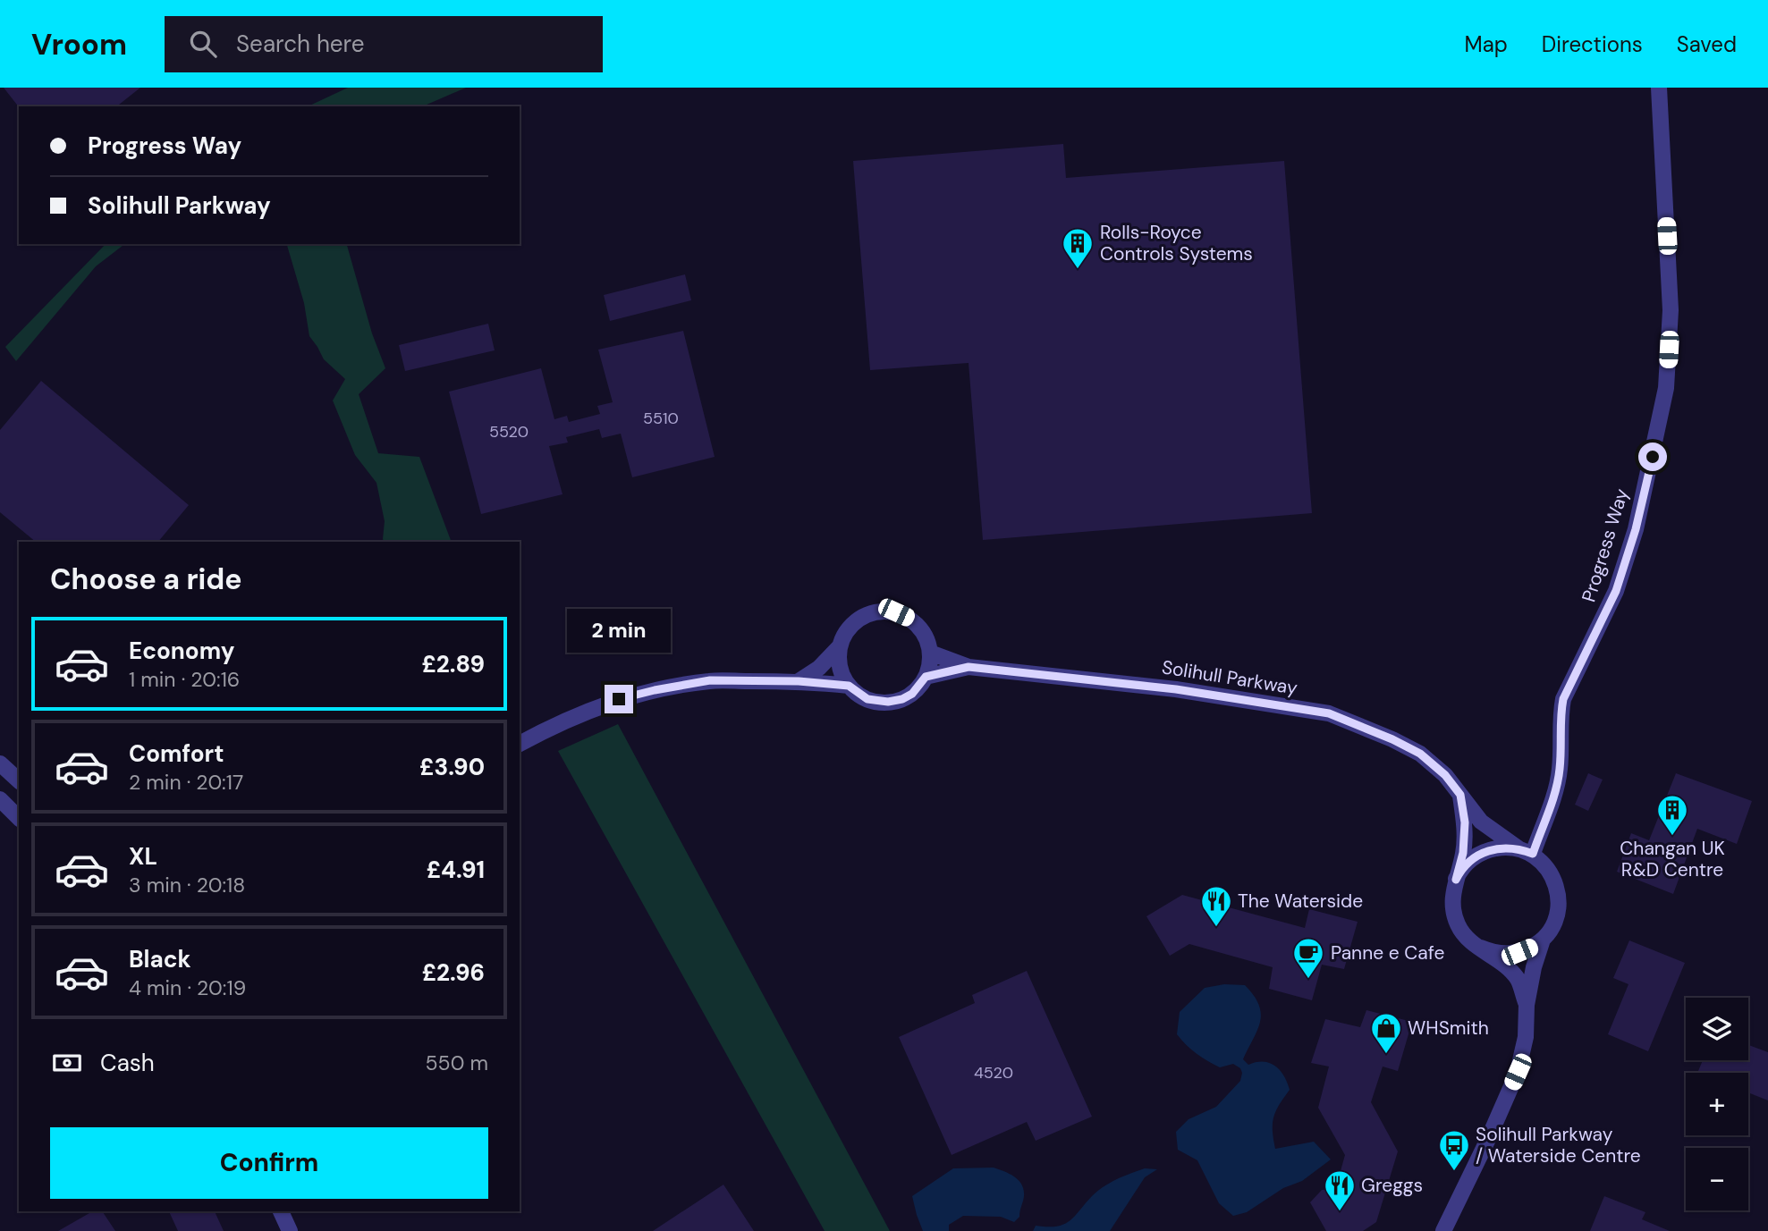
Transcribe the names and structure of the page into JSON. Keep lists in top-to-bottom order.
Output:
{
  "streets": {
    "street": ["Progress Way", "Solihull Parkway"]
  },
  "crossings": [
    ["Progress Way", "Solihull Parkway"]
  ],
  "places": {
    "building": ["Rolls-Royce Controls Systems", "Changan UK R&D Centre"],
    "restaurant": ["The Waterside", "Greggs"],
    "cafe": ["Panne e Cafe"],
    "shop": ["WHSmith"],
    "bus stop": ["Solihull Parkway / Waterside Centre"]
  },
  "house_numbers": ["5510", "5520", "4520"],
  "page": {
    "header": "Vroom",
    "search": "Search here",
    "nav": ["Map", "Directions", "Saved"],
    "banner": ["Progress Way", "Solihull Parkway"],
    "heading": "Choose a ride",
    "bubble": "2 min",
    "list": [
      {
        "name": "Economy",
        "note": "1 min · 20:16",
        "value": "£2.89"
      },
      {
        "name": "Comfort",
        "note": "2 min · 20:17",
        "value": "£3.90"
      },
      {
        "name": "XL",
        "note": "3 min · 20:18",
        "value": "£4.91"
      },
      {
        "name": "Black",
        "note": "4 min · 20:19",
        "value": "£2.96"
      }
    ],
    "map_buttons": ["+", "−"],
    "pay": ["Cash", "550 m"],
    "buttons": "Confirm"
  }
}
